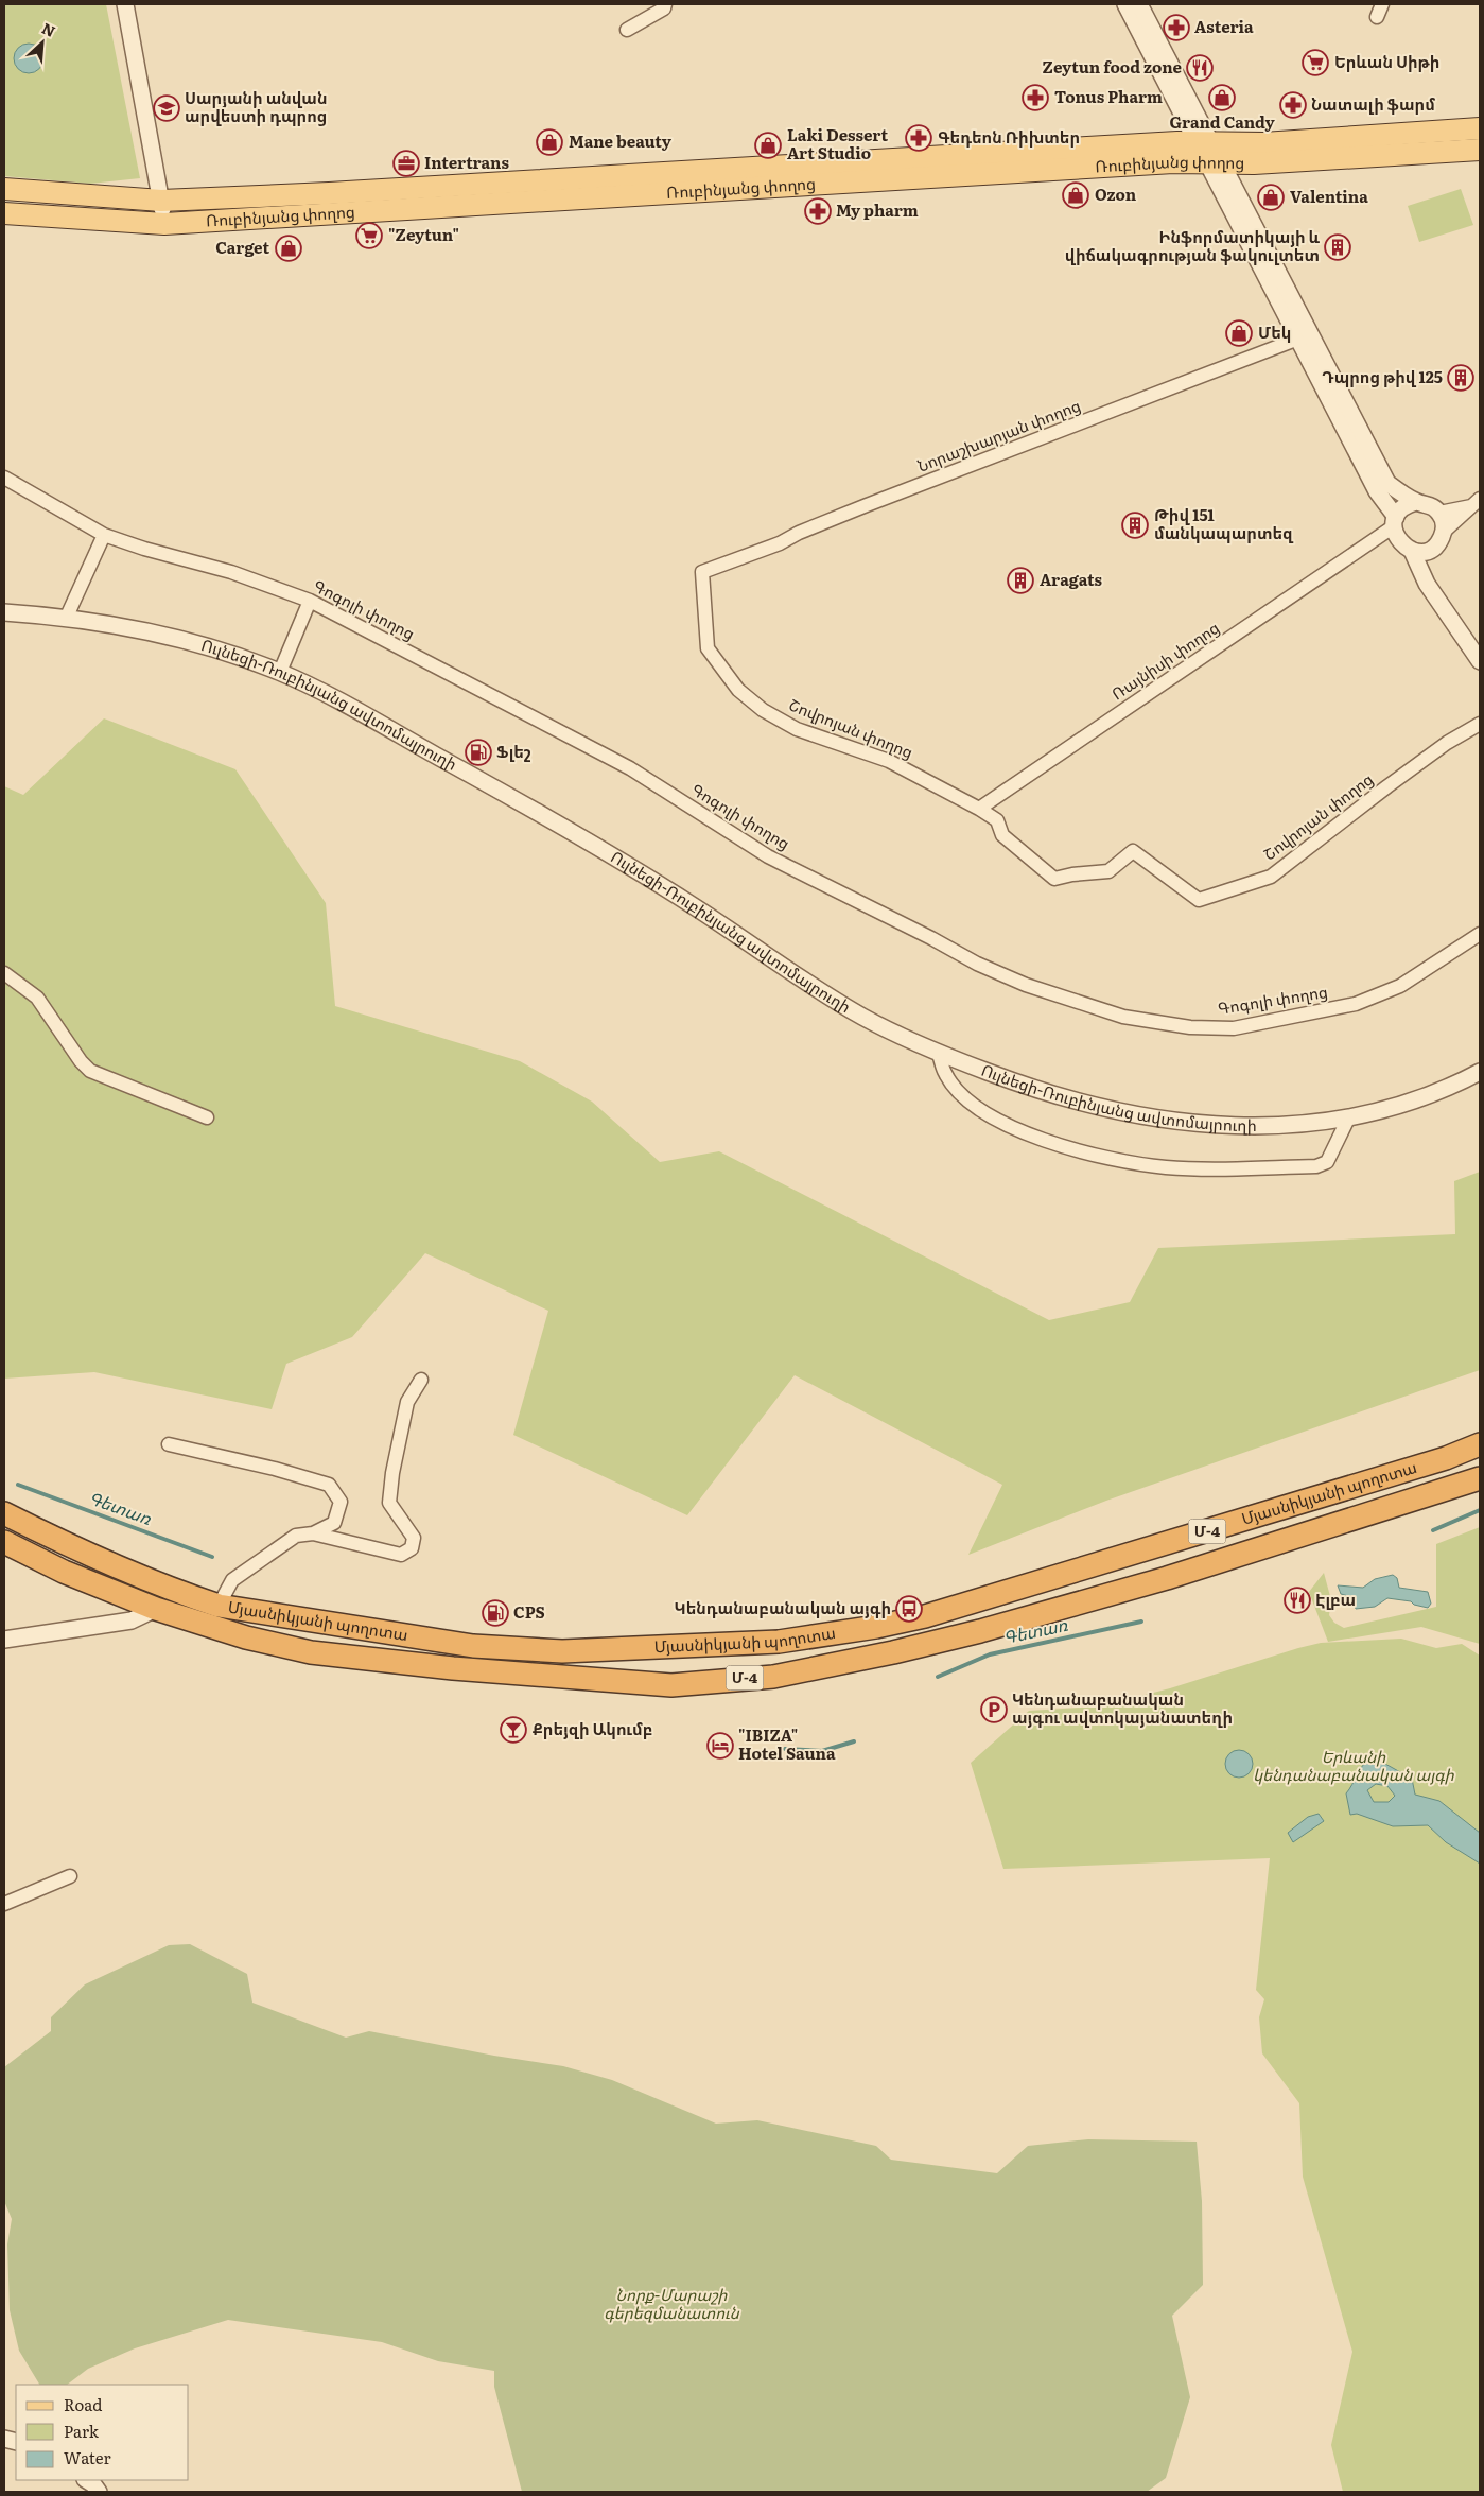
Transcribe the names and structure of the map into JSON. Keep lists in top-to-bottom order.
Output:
{
  "streets": {
    "highway": ["Մյասնիկյանի պողոտա", "Մ-4"],
    "main road": ["Ռուբինյանց փողոց"],
    "street": [
      "Նորաշխարյան փողոց",
      "Գոգոլի փողոց",
      "Ռայնիսի փողոց",
      "Ուլնեցի-Ռուբինյանց ավտոմայրուղի",
      "Շովրոյան փողոց"
    ]
  },
  "crossings": [
    ["Նորաշխարյան փողոց", "Շովրոյան փողոց"],
    ["Ռայնիսի փողոց", "Շովրոյան փողոց"]
  ],
  "water": ["Գետառ"],
  "parks": ["Երևանի կենդանաբանական այգի", "Նորք-Մարաշի գերեզմանատուն"],
  "places": {
    "pharmacy": [
      "Asteria",
      "Tonus Pharm",
      "Նատալի ֆարմ",
      "Գեդեոն Ռիխտեր",
      "My pharm"
    ],
    "supermarket": ["Երևան Սիթի", "\"Zeytun\""],
    "restaurant": ["Zeytun food zone", "Էլբա"],
    "shop": [
      "Grand Candy",
      "Mane beauty",
      "Laki Dessert Art Studio",
      "Ozon",
      "Valentina",
      "Carget",
      "Մեկ"
    ],
    "school or university": ["Սարյանի անվան արվեստի դպրոց"],
    "office": ["Intertrans"],
    "building": [
      "Ինֆորմատիկայի և վիճակագրության ֆակուլտետ",
      "Դպրոց թիվ 125",
      "Թիվ 151 մանկապարտեզ",
      "Aragats"
    ],
    "fuel station": ["Ֆլեշ", "CPS"],
    "bus stop": ["Կենդանաբանական այգի"],
    "parking": ["Կենդանաբանական այգու ավտոկայանատեղի"],
    "bar": ["Քրեյզի Ակումբ"],
    "hotel": ["\"IBIZA\" Hotel Sauna"]
  },
  "legend": ["Road", "Park", "Water"],
  "north": "top right"
}
